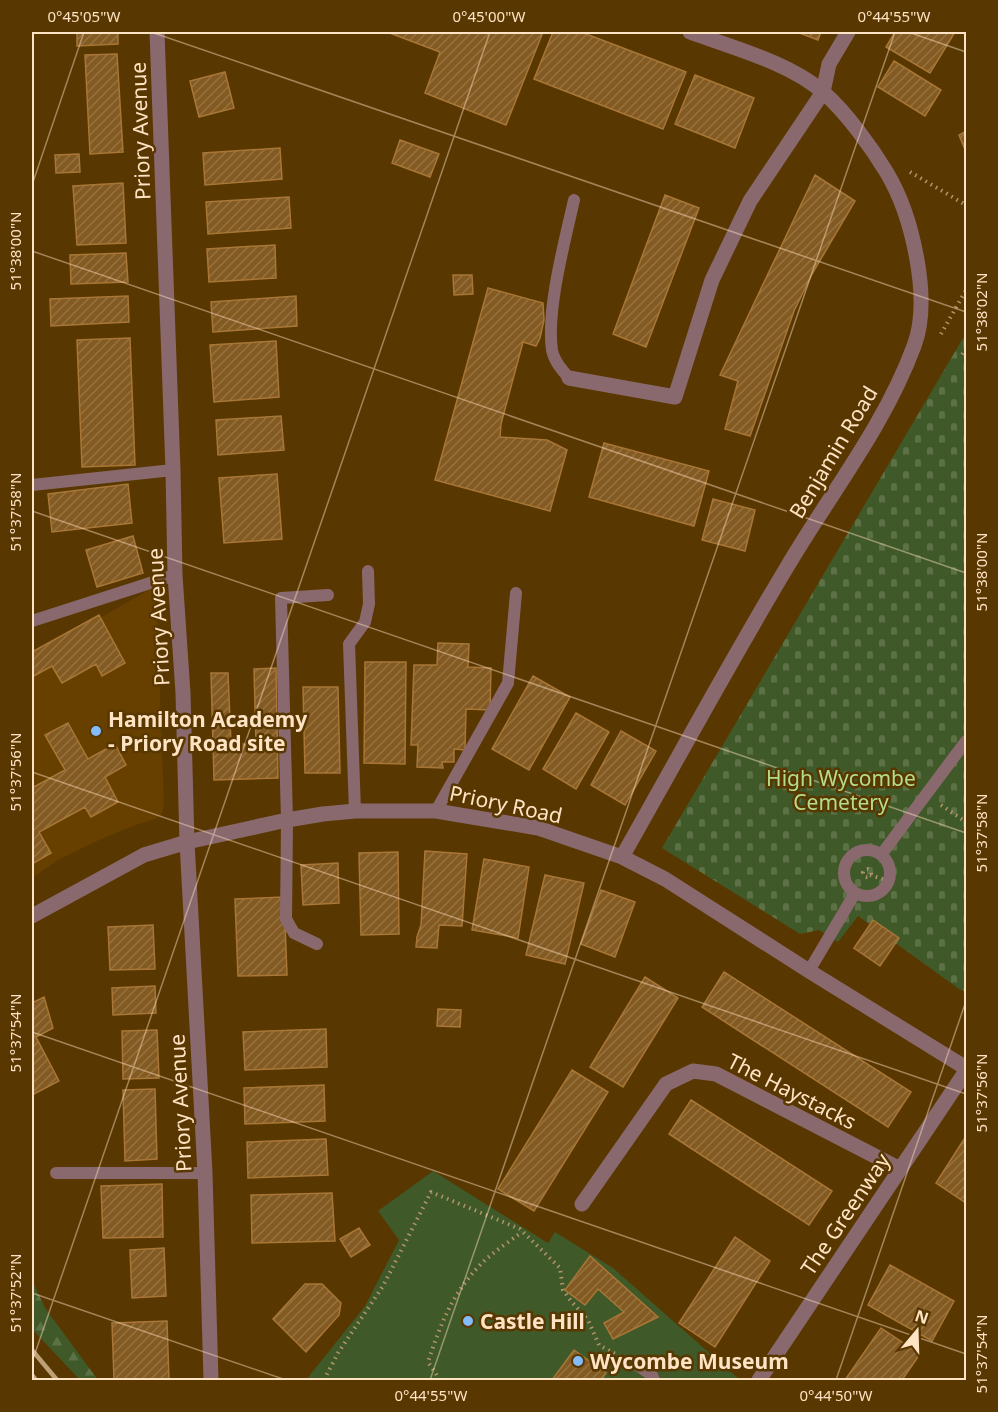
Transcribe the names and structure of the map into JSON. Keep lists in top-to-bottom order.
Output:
{
  "streets": {
    "street": [
      "Priory Avenue",
      "Benjamin Road",
      "Priory Road",
      "The Haystacks",
      "The Greenway"
    ]
  },
  "crossings": [
    ["Priory Avenue", "Priory Road"],
    ["Benjamin Road", "Priory Road"],
    ["Priory Road", "The Greenway"],
    ["The Haystacks", "The Greenway"]
  ],
  "parks": ["High Wycombe Cemetery"],
  "places": ["Hamilton Academy - Priory Road site", "Castle Hill", "Wycombe Museum"],
  "north": "top",
  "coordinates": [
    "0°45'05\"W",
    "0°45'00\"W",
    "0°44'55\"W",
    "51°38'00\"N",
    "51°38'02\"N",
    "51°37'58\"N",
    "51°37'56\"N",
    "51°37'54\"N",
    "51°37'52\"N",
    "0°44'50\"W"
  ]
}
